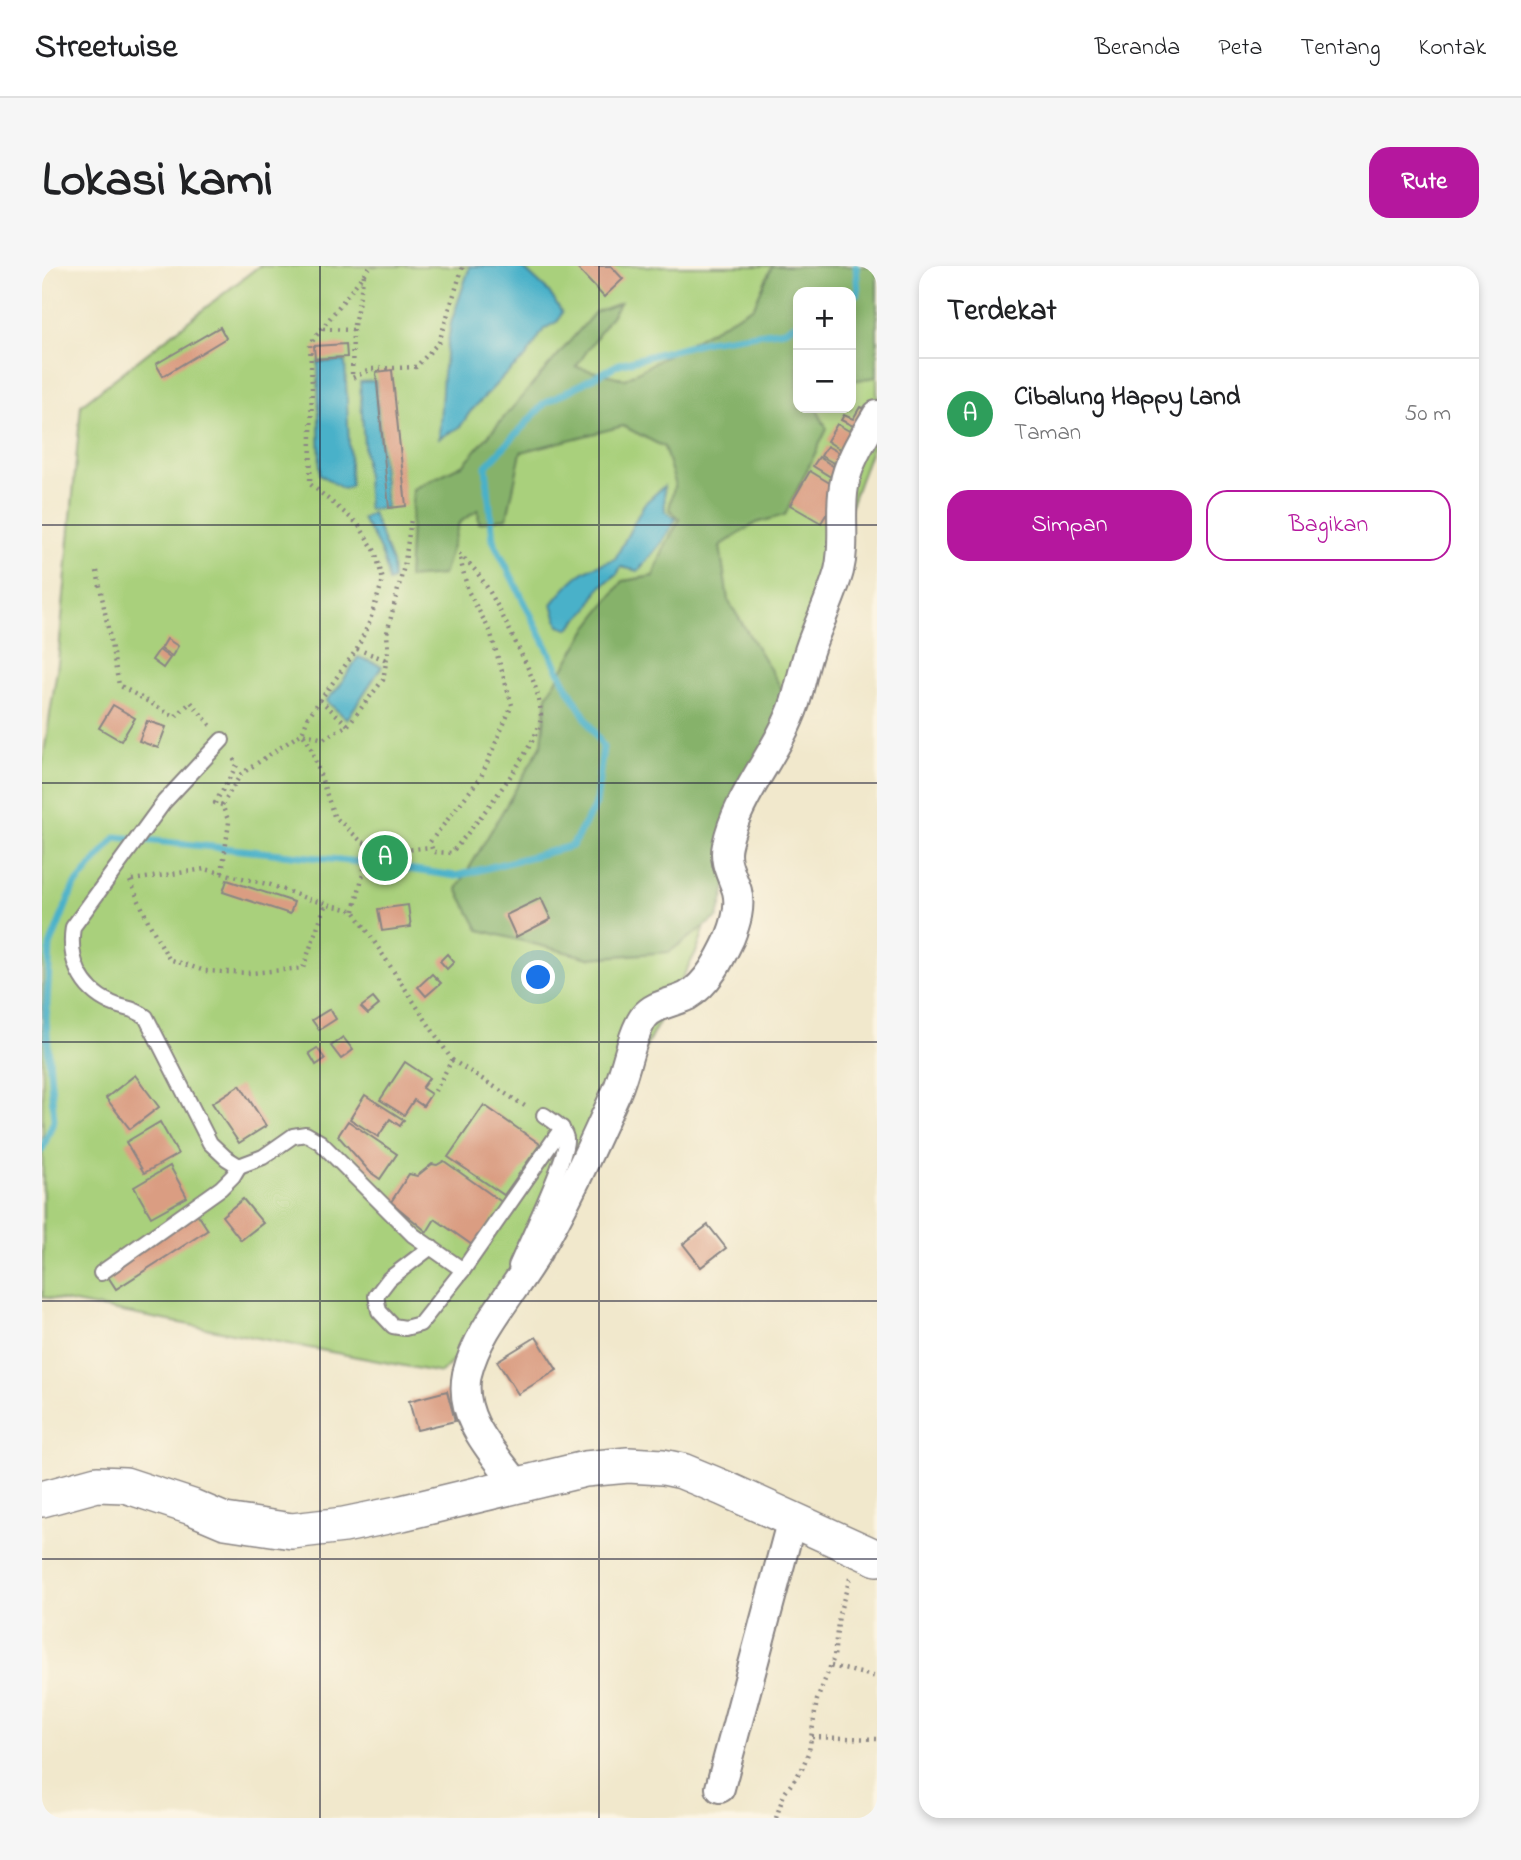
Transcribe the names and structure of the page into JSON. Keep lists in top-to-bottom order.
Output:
{
  "page": {
    "header": "Streetwise",
    "nav": [
      "Beranda",
      "Peta",
      "Tentang",
      "Kontak"
    ],
    "title": "Lokasi kami",
    "buttons": [
      "Rute",
      ["Simpan", "Bagikan"]
    ],
    "heading": "Terdekat",
    "map_buttons": ["+", "−"],
    "list": [
      {
        "mark": "A",
        "name": "Cibalung Happy Land",
        "note": "Taman",
        "value": "50 m"
      }
    ],
    "pins": "A"
  }
}
